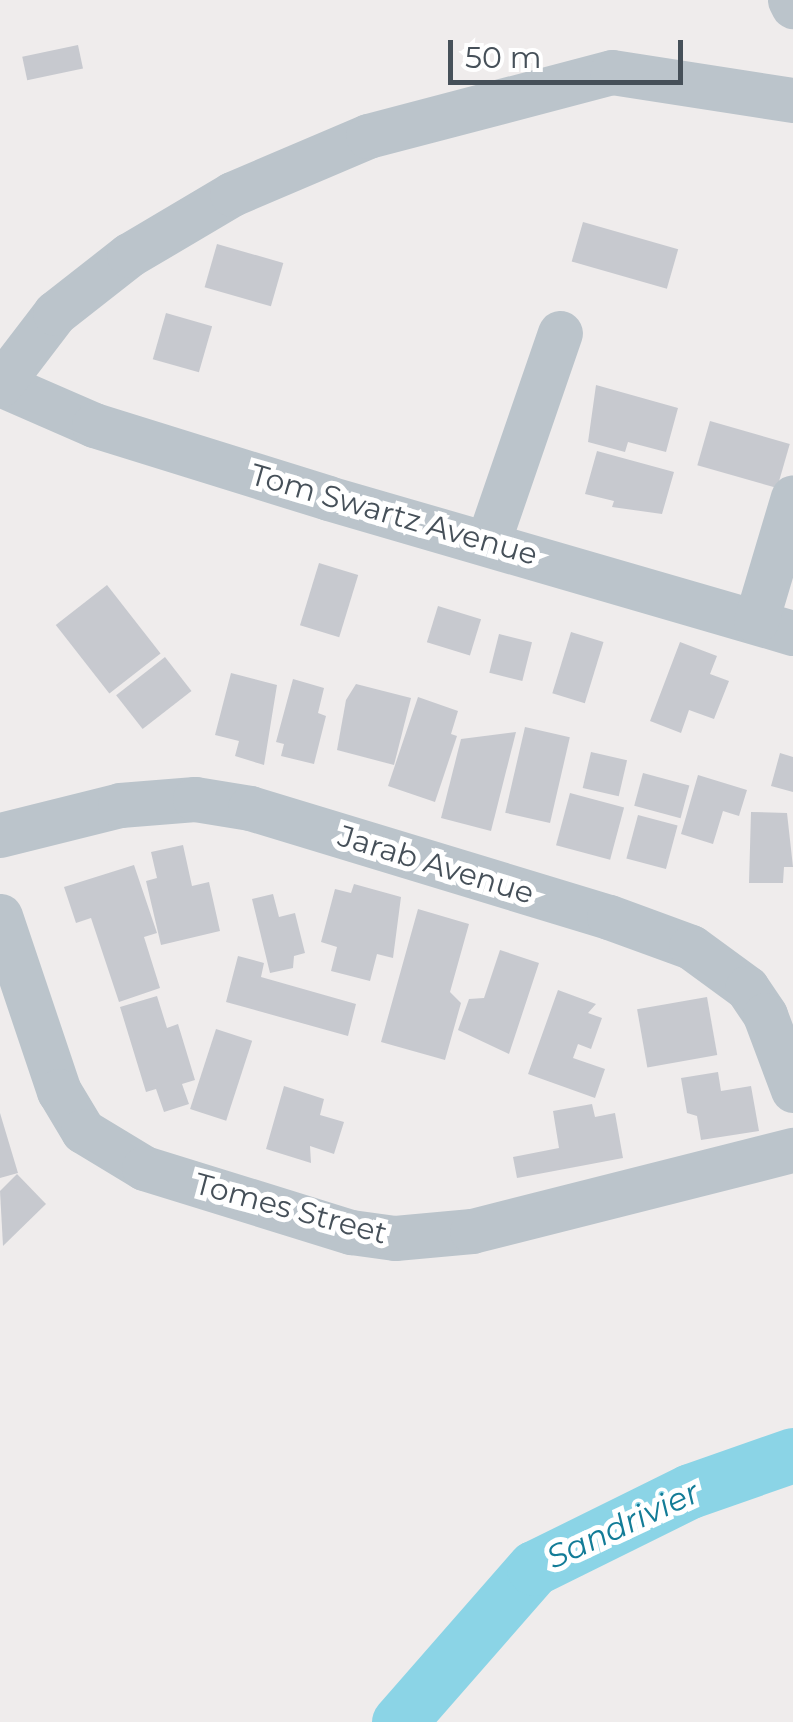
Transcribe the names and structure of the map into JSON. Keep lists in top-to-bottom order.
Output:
{
  "streets": {
    "street": ["Tom Swartz Avenue", "Jarab Avenue", "Tomes Street"]
  },
  "water": ["Sandrivier"],
  "scale_bar": "50 m"
}
